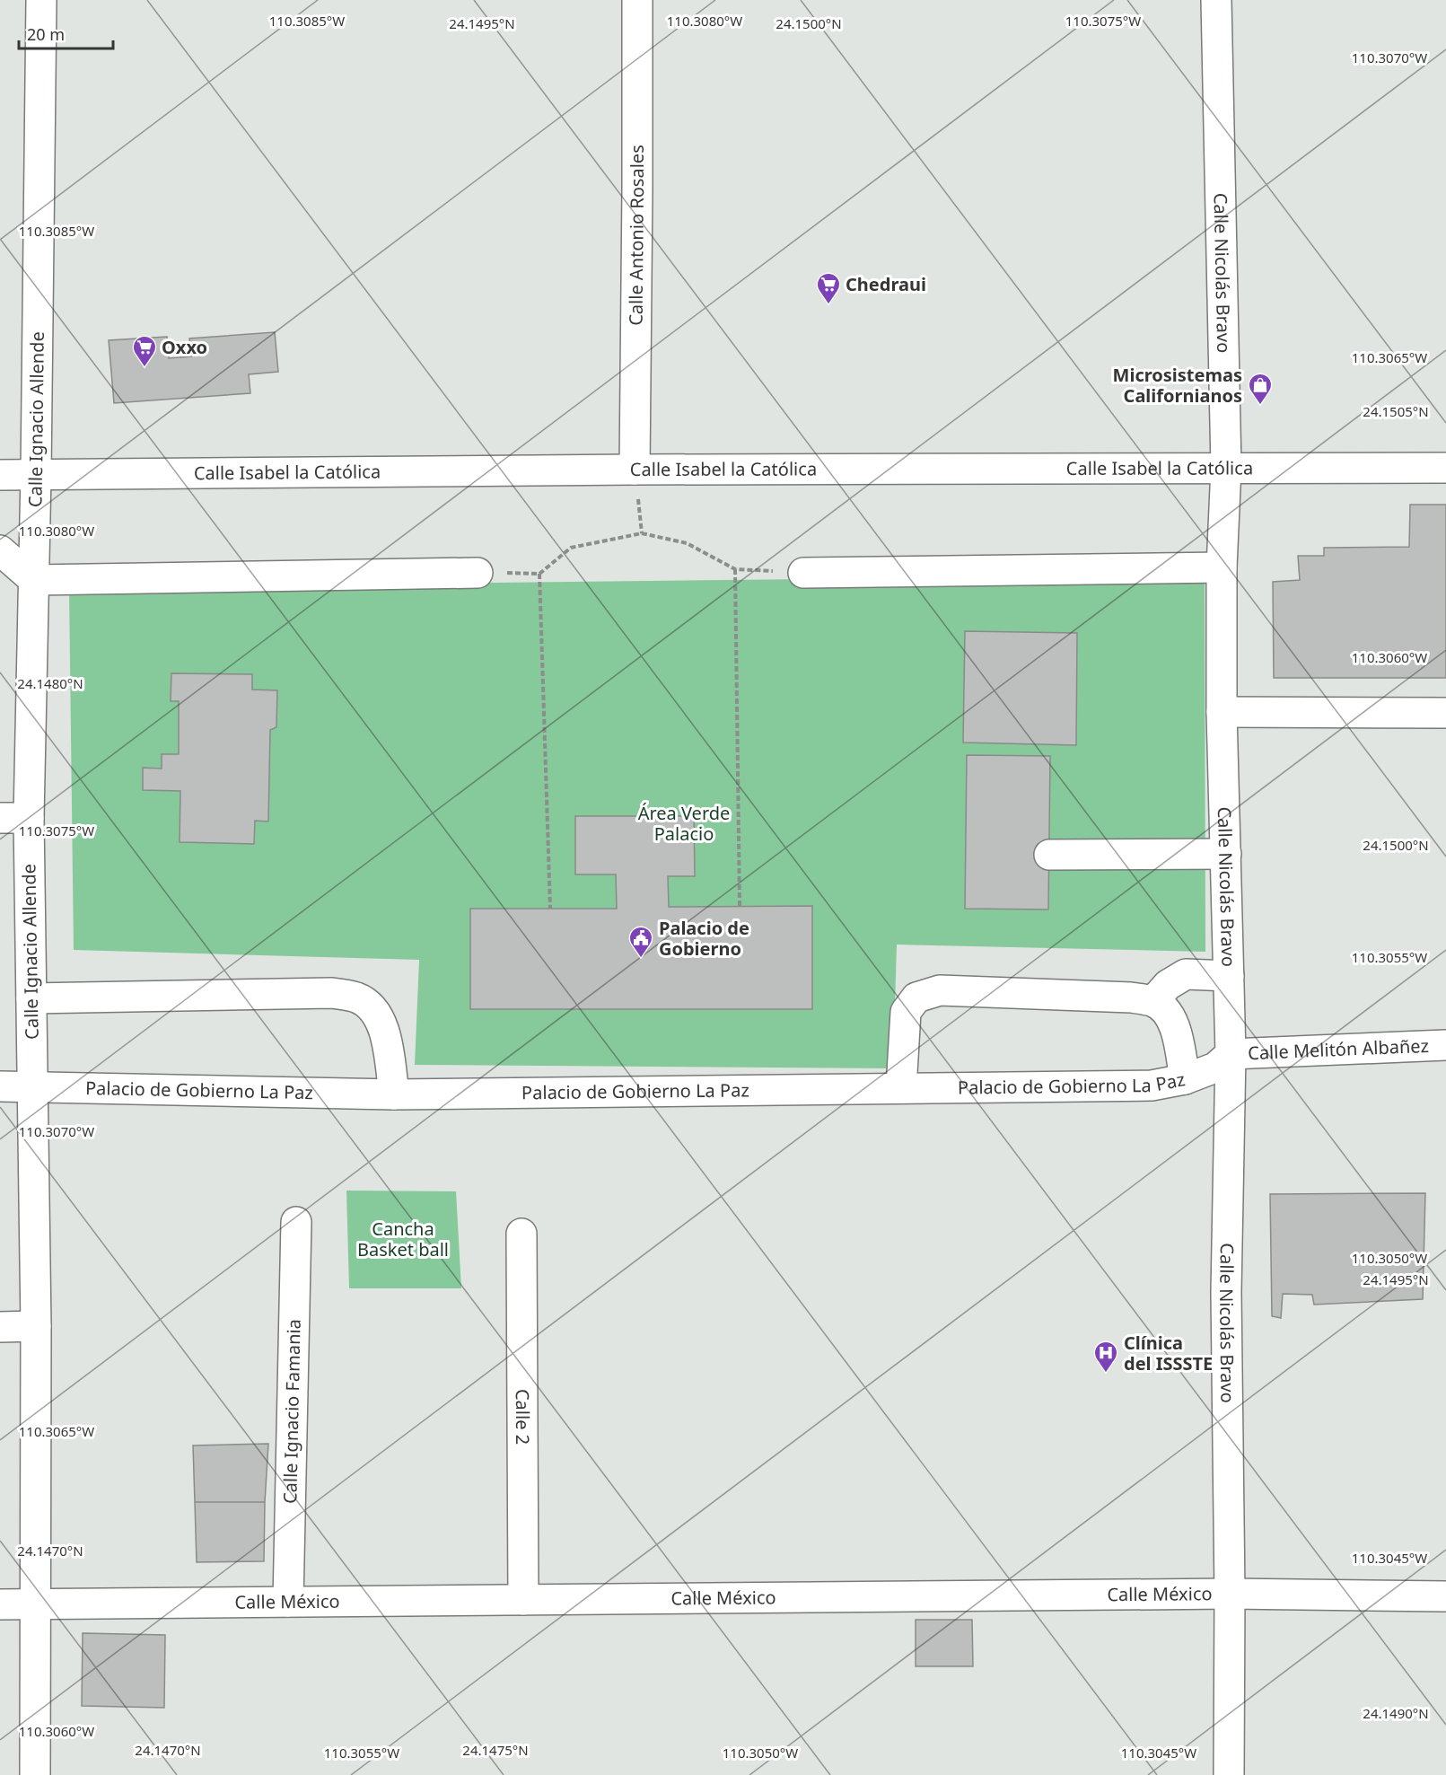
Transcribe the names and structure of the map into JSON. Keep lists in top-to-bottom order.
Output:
{
  "streets": {
    "street": [
      "Calle Antonio Rosales",
      "Calle Nicolás Bravo",
      "Calle Ignacio Allende",
      "Calle Isabel la Católica",
      "Calle Melitón Albañez",
      "Palacio de Gobierno La Paz",
      "Calle Ignacio Famania",
      "Calle 2",
      "Calle México"
    ]
  },
  "crossings": [
    ["Calle Antonio Rosales", "Calle Isabel la Católica"],
    ["Calle Nicolás Bravo", "Calle Isabel la Católica"],
    ["Calle Nicolás Bravo", "Calle Melitón Albañez"],
    ["Calle Nicolás Bravo", "Palacio de Gobierno La Paz"],
    ["Calle Nicolás Bravo", "Calle México"],
    ["Calle Ignacio Allende", "Calle Isabel la Católica"],
    ["Calle Ignacio Allende", "Palacio de Gobierno La Paz"],
    ["Calle Ignacio Allende", "Calle México"],
    ["Calle Melitón Albañez", "Palacio de Gobierno La Paz"],
    ["Calle Ignacio Famania", "Calle México"],
    ["Calle 2", "Calle México"]
  ],
  "parks": ["Área Verde Palacio", "Cancha Basket ball"],
  "places": {
    "supermarket": ["Chedraui", "Oxxo"],
    "shop": ["Microsistemas Californianos"],
    "public building": ["Palacio de Gobierno"],
    "hospital": ["Clínica del ISSSTE"]
  },
  "scale_bar": "20 m",
  "coordinates": [
    "110.3085°W",
    "110.3080°W",
    "110.3075°W",
    "24.1495°N",
    "24.1500°N",
    "110.3070°W",
    "110.3065°W",
    "24.1505°N",
    "110.3060°W",
    "24.1480°N",
    "110.3055°W",
    "110.3050°W",
    "24.1470°N",
    "110.3045°W",
    "24.1490°N",
    "24.1475°N"
  ]
}
